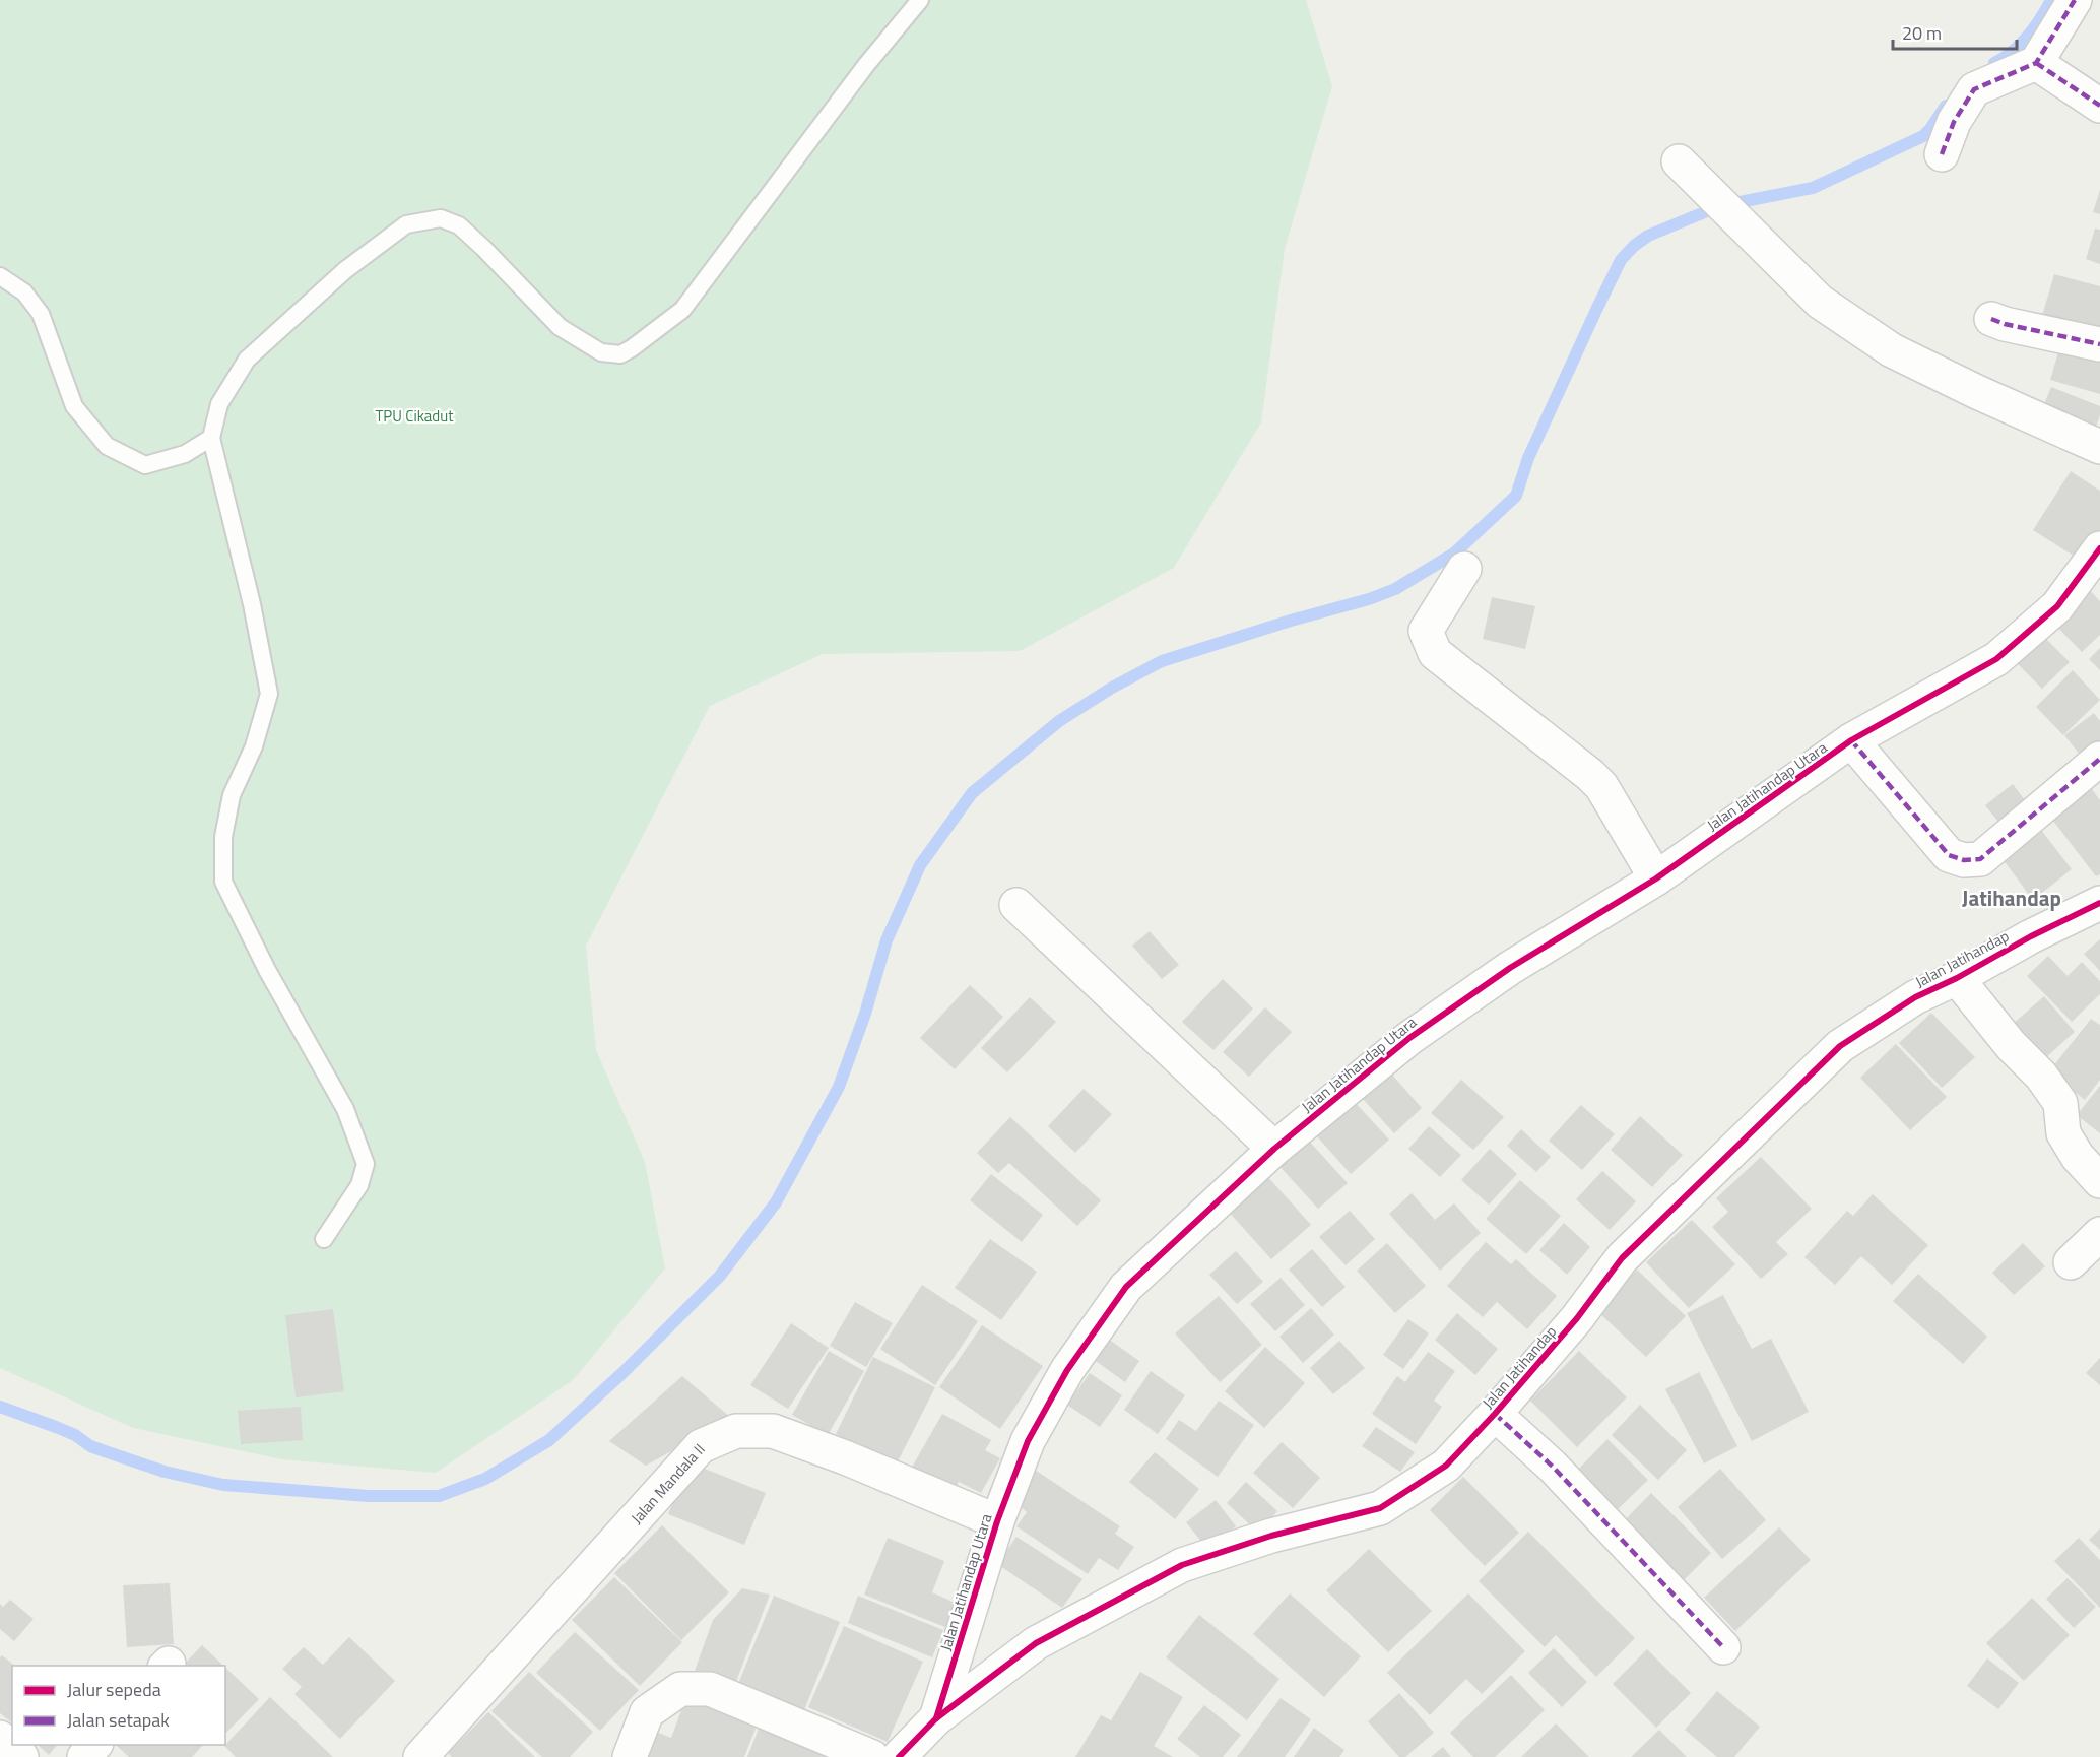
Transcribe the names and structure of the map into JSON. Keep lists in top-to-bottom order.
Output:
{
  "streets": {
    "street": ["Jalan Jatihandap Utara", "Jalan Jatihandap", "Jalan Mandala II"]
  },
  "crossings": [
    ["Jalan Jatihandap Utara", "Jalan Jatihandap"],
    ["Jalan Jatihandap Utara", "Jalan Mandala II"]
  ],
  "districts": ["Jatihandap"],
  "parks": ["TPU Cikadut"],
  "legend": ["Jalur sepeda", "Jalan setapak"],
  "scale_bar": "20 m"
}
